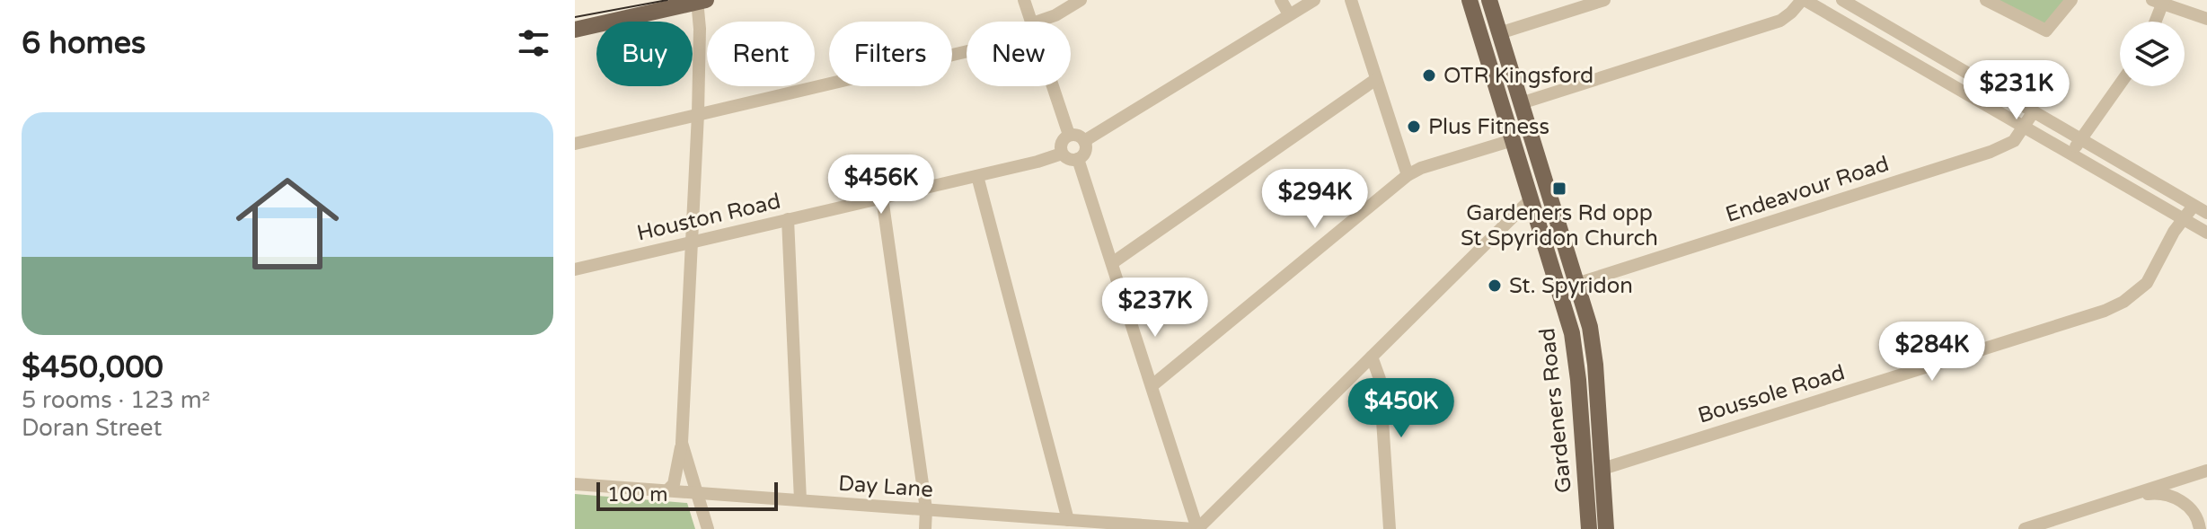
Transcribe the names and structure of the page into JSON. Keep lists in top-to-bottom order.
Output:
{
  "streets": {
    "main road": ["Gardeners Road"],
    "street": [
      "Endeavour Road",
      "Houston Road",
      "Boussole Road",
      "Day Lane"
    ]
  },
  "crossings": [
    ["Endeavour Road", "Gardeners Road"],
    ["Boussole Road", "Gardeners Road"]
  ],
  "places": {
    "other": ["OTR Kingsford", "Plus Fitness", "St. Spyridon"],
    "transit": ["Gardeners Rd opp St Spyridon Church"]
  },
  "scale_bar": "100 m",
  "page": {
    "heading": "6 homes",
    "chip": [
      "Buy",
      "Rent",
      "Filters",
      "New"
    ],
    "price": [
      "$231K",
      "$456K",
      "$294K",
      "$237K",
      "$284K",
      "$450K"
    ],
    "list": [
      {
        "name": "$450,000",
        "note": "5 rooms · 123 m² · Doran Street"
      }
    ],
    "scale": "100 m"
  }
}
